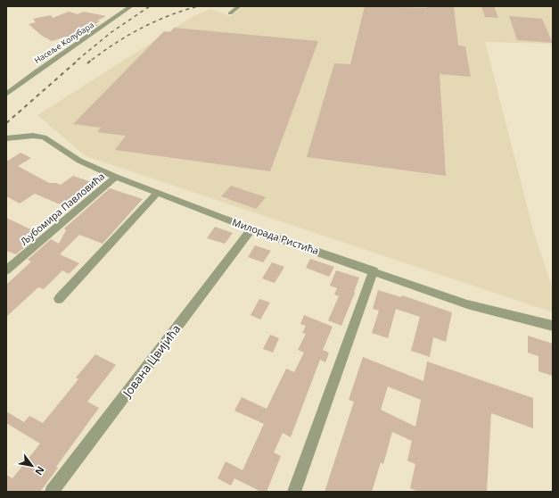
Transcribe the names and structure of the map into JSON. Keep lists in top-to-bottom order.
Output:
{
  "streets": {
    "street": [
      "Насеље Колубара",
      "Љубомира Павловића",
      "Милорада Ристића",
      "Јована Цвијића"
    ]
  },
  "crossings": [
    ["Љубомира Павловића", "Милорада Ристића"],
    ["Милорада Ристића", "Јована Цвијића"]
  ],
  "north": "bottom right"
}
